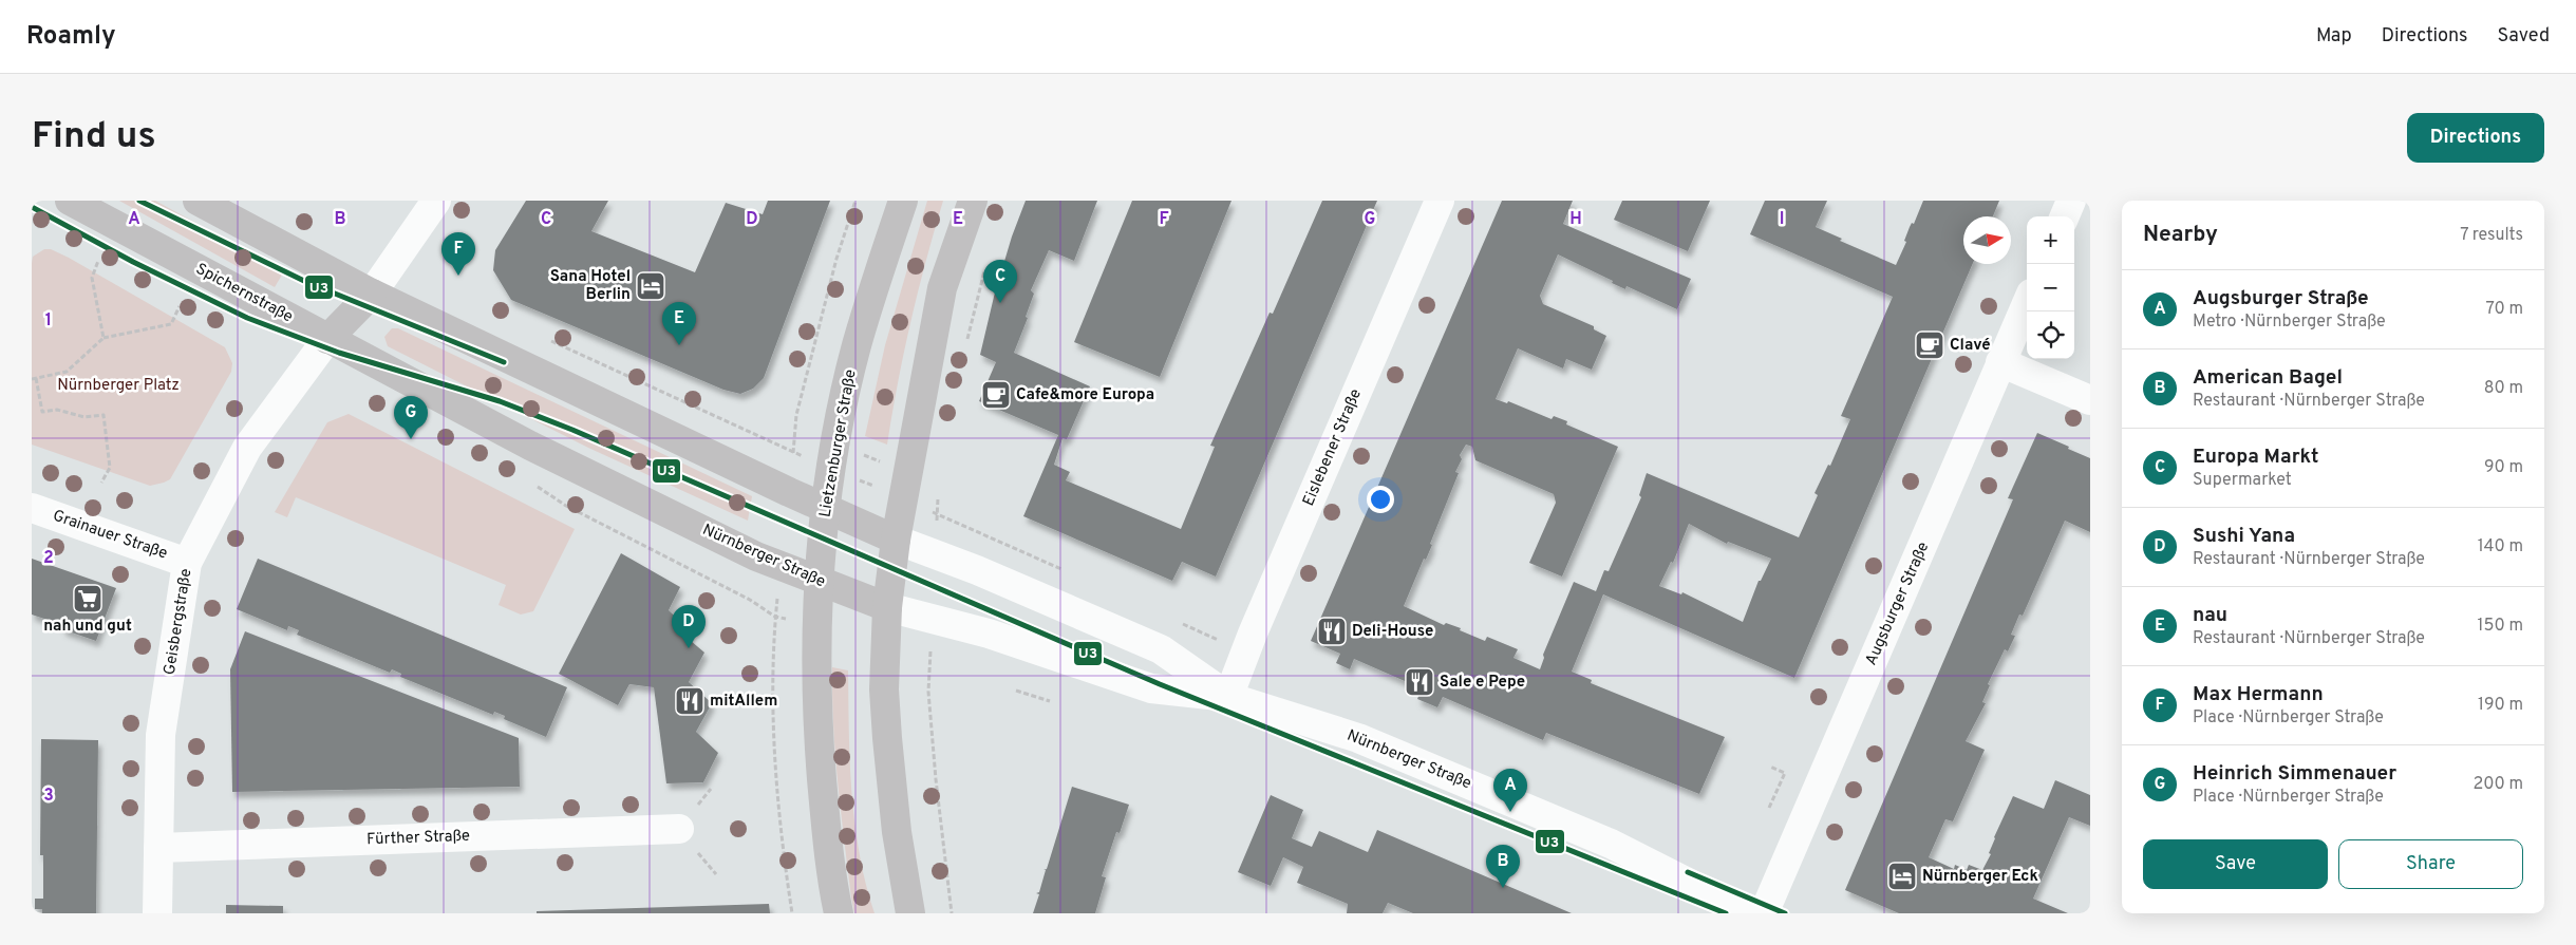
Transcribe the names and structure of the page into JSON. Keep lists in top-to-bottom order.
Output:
{
  "streets": {
    "main road": ["Spichernstraße", "Lietzenburger Straße", "Nürnberger Straße"],
    "street": [
      "Eislebener Straße",
      "Grainauer Straße",
      "Augsburger Straße",
      "Geisbergstraße",
      "Fürther Straße"
    ]
  },
  "crossings": [
    ["Spichernstraße", "Nürnberger Straße"],
    ["Spichernstraße", "Geisbergstraße"],
    ["Lietzenburger Straße", "Nürnberger Straße"],
    ["Eislebener Straße", "Nürnberger Straße"],
    ["Grainauer Straße", "Geisbergstraße"],
    ["Nürnberger Straße", "Geisbergstraße"],
    ["Geisbergstraße", "Fürther Straße"]
  ],
  "parks": ["Nürnberger Platz"],
  "places": {
    "hotel": ["Sana Hotel Berlin", "Nürnberger Eck"],
    "cafe": ["Clavé", "Cafe&more Europa"],
    "supermarket": ["nah und gut"],
    "restaurant": ["Deli-House", "Sale e Pepe", "mitAllem"]
  },
  "lines": ["transit line U3"],
  "north": "right",
  "page": {
    "header": "Roamly",
    "nav": ["Map", "Directions", "Saved"],
    "buttons": [
      "Directions",
      ["Save", "Share"]
    ],
    "title": "Find us",
    "heading": ["Nearby", "7 results"],
    "map_buttons": ["+", "−"],
    "pins": [
      "F",
      "C",
      "E",
      "G",
      "D",
      "A",
      "B"
    ],
    "list": [
      {
        "mark": "A",
        "name": "Augsburger Straße",
        "note": "Metro · Nürnberger Straße",
        "value": "70 m"
      },
      {
        "mark": "B",
        "name": "American Bagel",
        "note": "Restaurant · Nürnberger Straße",
        "value": "80 m"
      },
      {
        "mark": "C",
        "name": "Europa Markt",
        "note": "Supermarket",
        "value": "90 m"
      },
      {
        "mark": "D",
        "name": "Sushi Yana",
        "note": "Restaurant · Nürnberger Straße",
        "value": "140 m"
      },
      {
        "mark": "E",
        "name": "nau",
        "note": "Restaurant · Nürnberger Straße",
        "value": "150 m"
      },
      {
        "mark": "F",
        "name": "Max Hermann",
        "note": "Place · Nürnberger Straße",
        "value": "190 m"
      },
      {
        "mark": "G",
        "name": "Heinrich Simmenauer",
        "note": "Place · Nürnberger Straße",
        "value": "200 m"
      }
    ]
  },
  "grid": {
    "columns": [
      "A",
      "B",
      "C",
      "D",
      "E",
      "F",
      "G",
      "H",
      "I"
    ],
    "rows": ["1", "2", "3"]
  }
}
